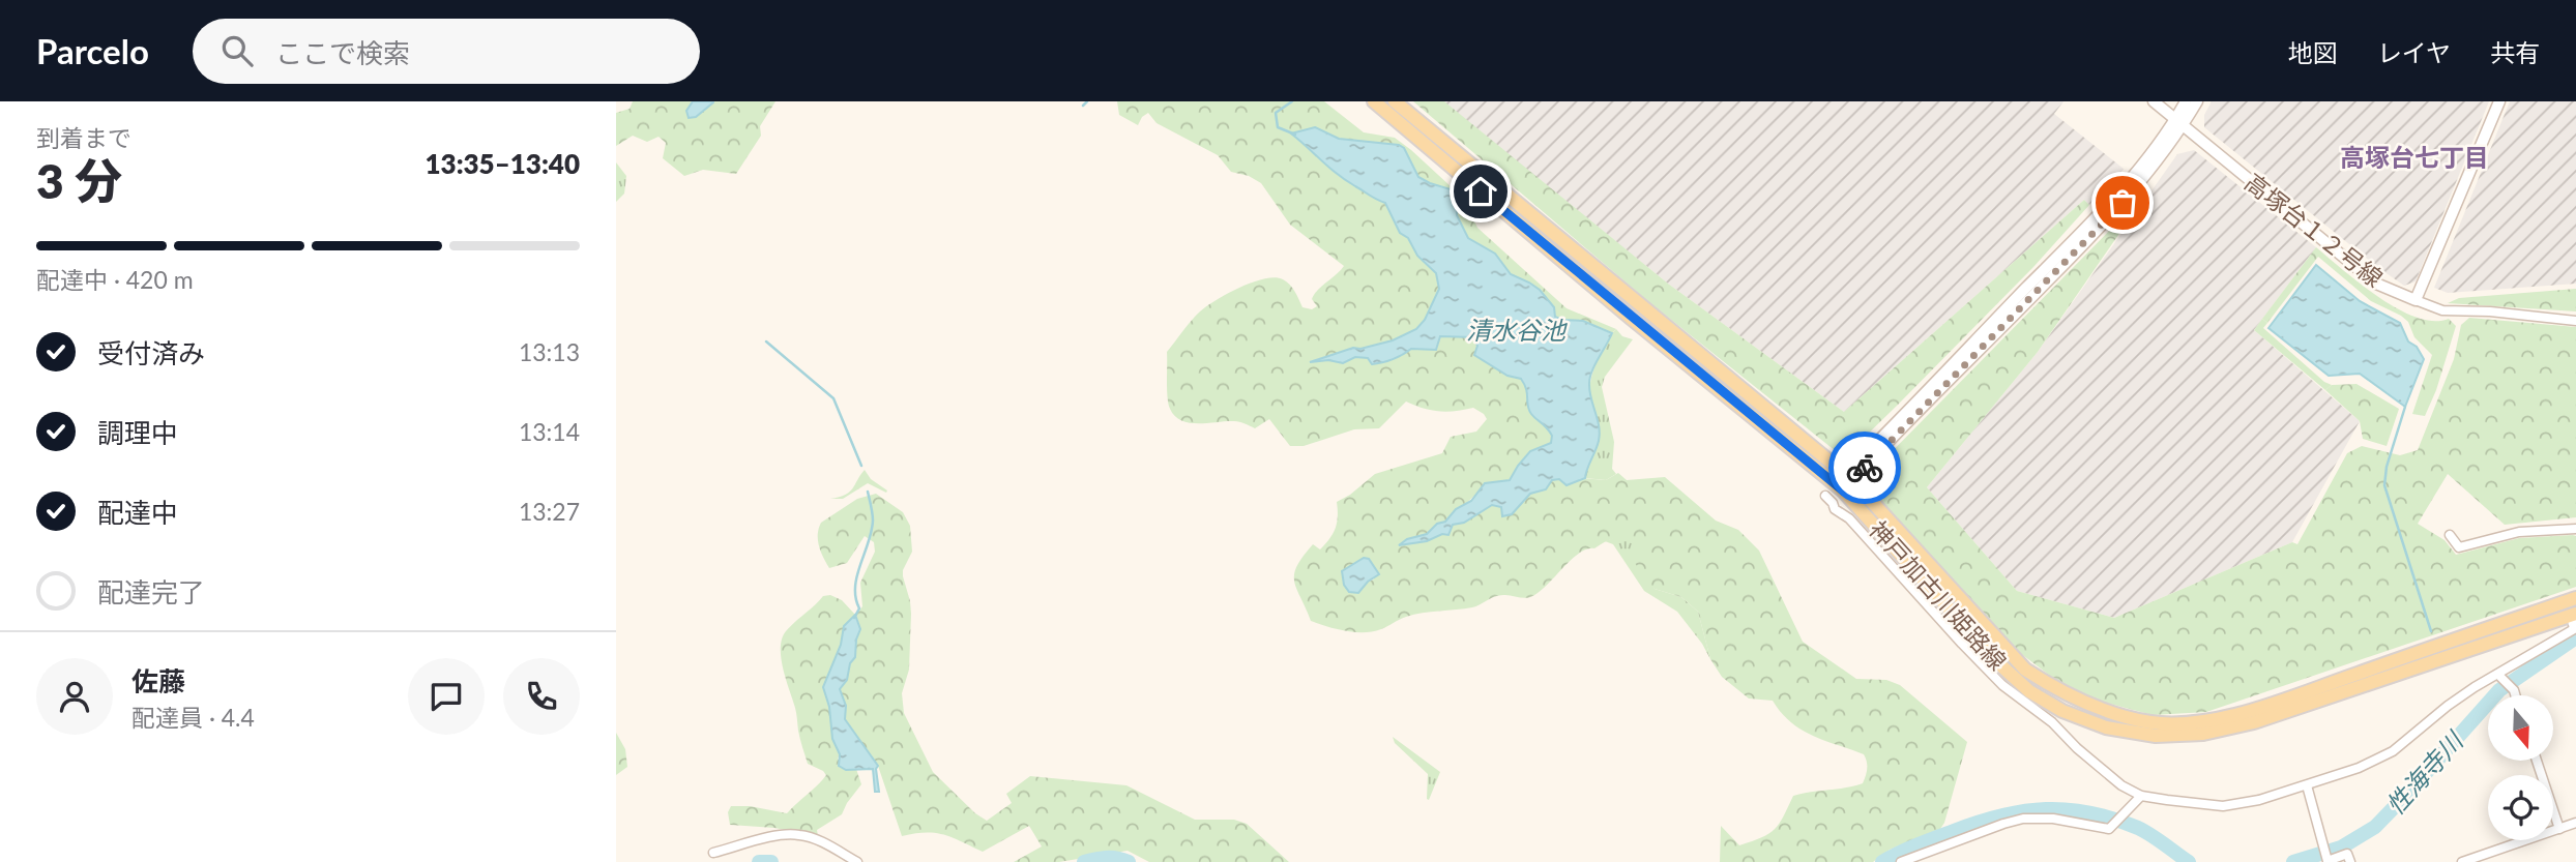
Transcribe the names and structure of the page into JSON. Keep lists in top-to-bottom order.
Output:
{
  "streets": {
    "main road": ["神戸加古川姫路線"],
    "street": ["高塚台１２号線"]
  },
  "districts": ["高塚台七丁目"],
  "water": ["清水谷池", "性海寺川"],
  "north": "bottom",
  "page": {
    "header": "Parcelo",
    "search": "ここで検索",
    "nav": ["地図", "レイヤ", "共有"],
    "heading": ["3 分", "到着まで", "13:35–13:40"],
    "panel": ["佐藤", "配達員 · 4.4"],
    "bar": "配達中 · 420 m",
    "list": [
      ["受付済み", "13:13"],
      ["調理中", "13:14"],
      ["配達中", "13:27"],
      "配達完了"
    ]
  }
}
